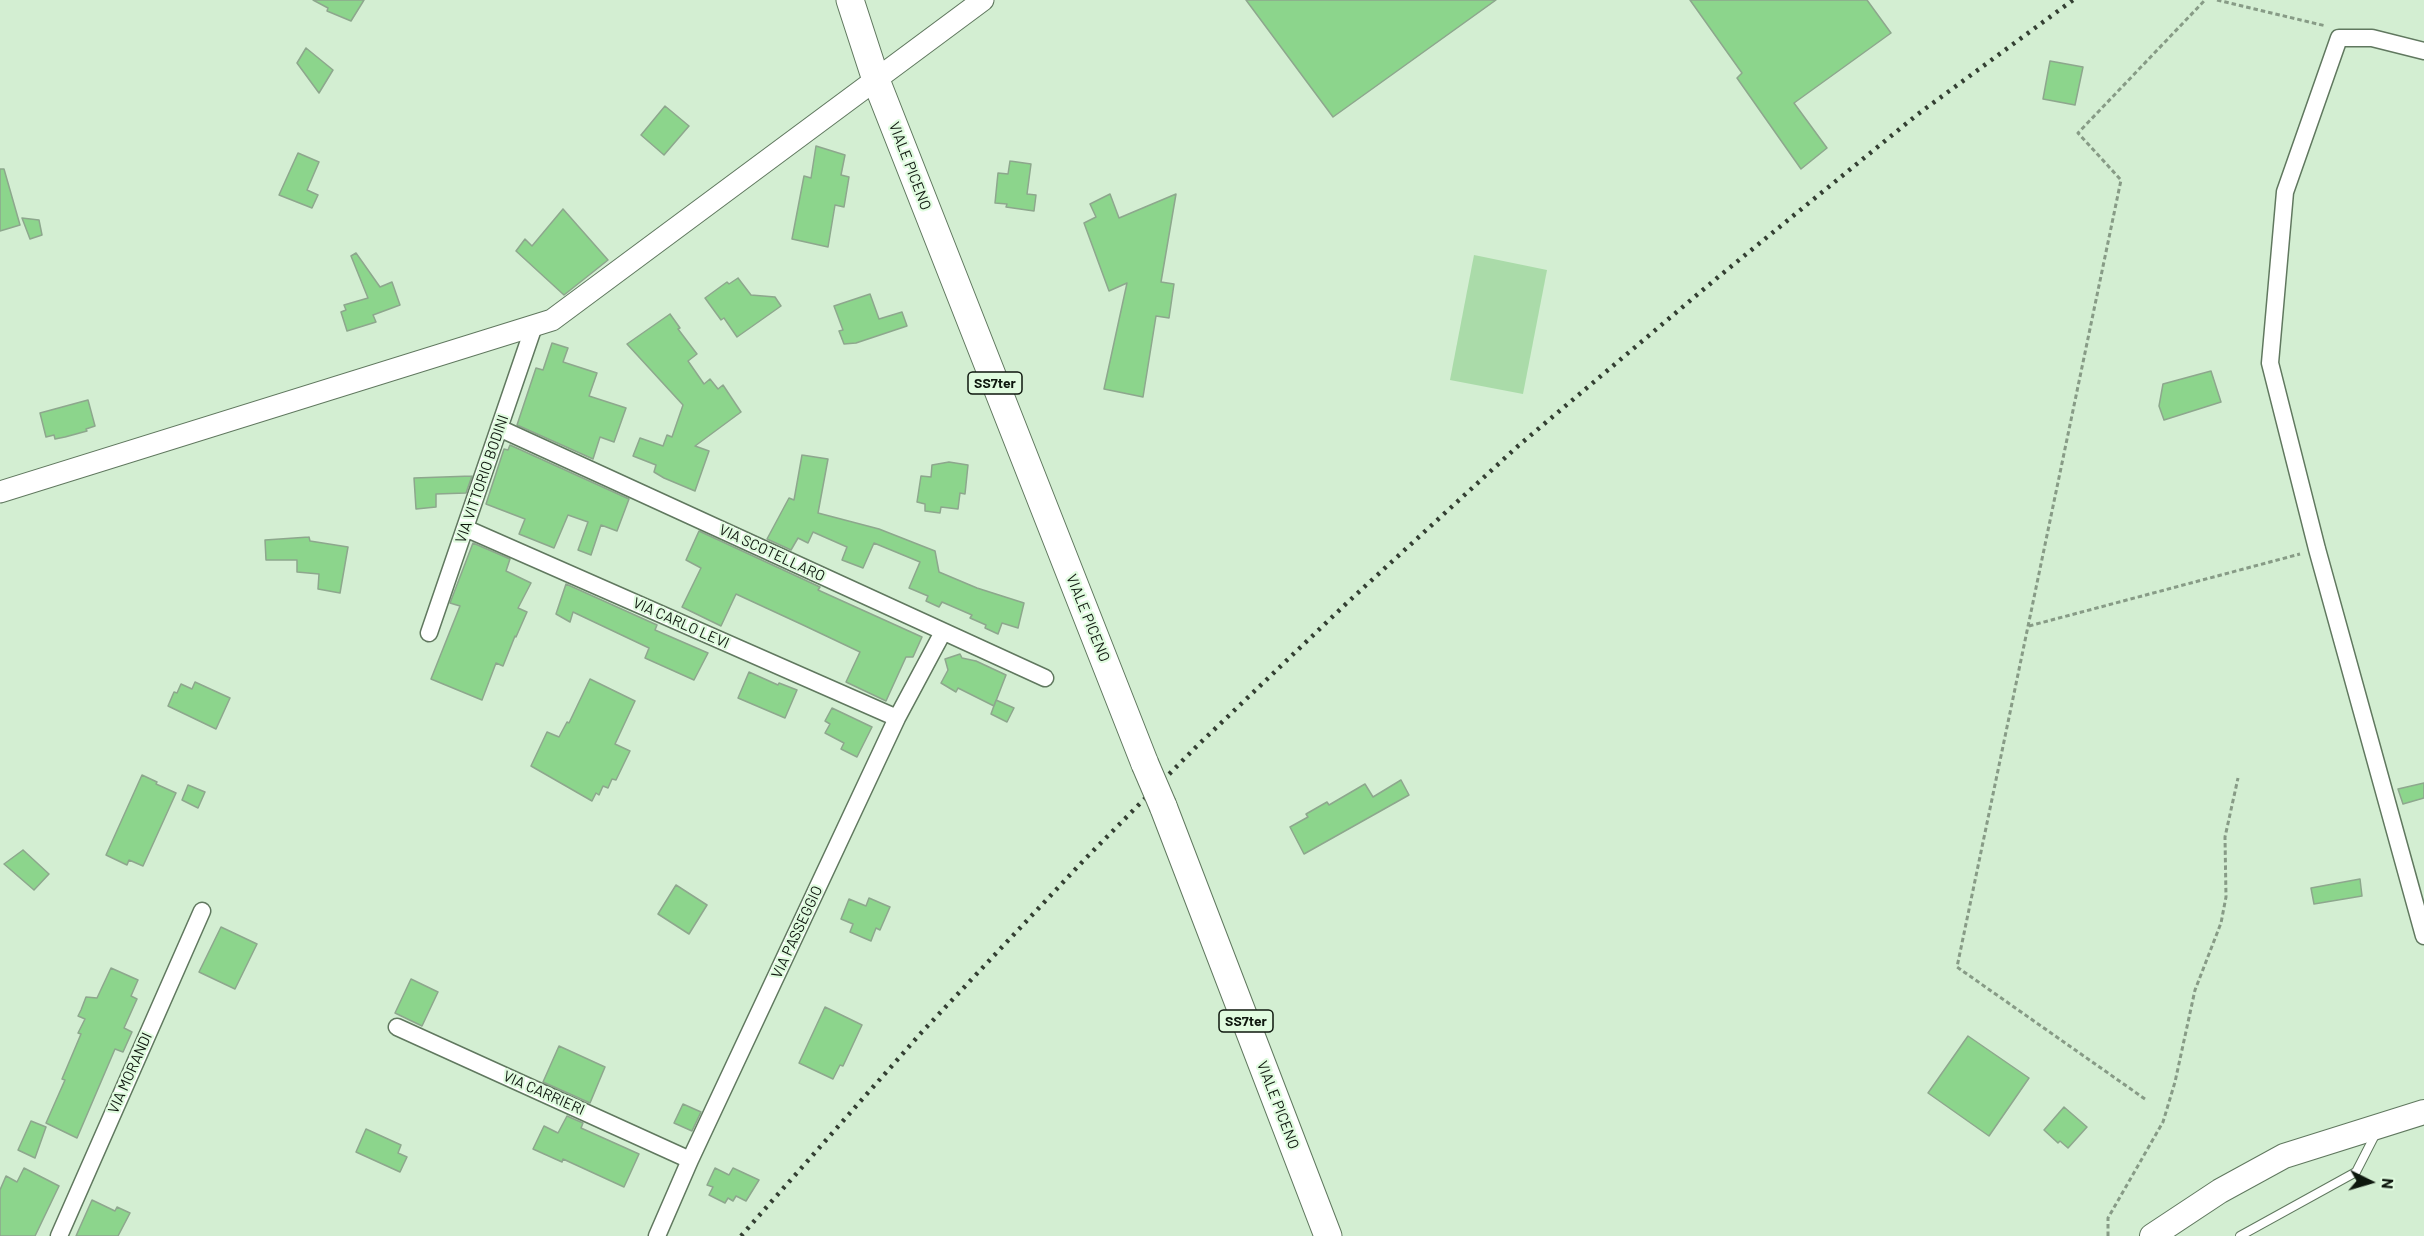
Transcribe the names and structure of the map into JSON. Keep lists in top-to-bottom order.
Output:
{
  "streets": {
    "main road": ["VIALE PICENO", "SS7ter"],
    "street": [
      "VIA VITTORIO BODINI",
      "VIA SCOTELLARO",
      "VIA CARLO LEVI",
      "VIA PASSEGGIO",
      "VIA MORANDI",
      "VIA CARRIERI"
    ]
  },
  "crossings": [
    ["VIA VITTORIO BODINI", "VIA SCOTELLARO"],
    ["VIA VITTORIO BODINI", "VIA CARLO LEVI"],
    ["VIA SCOTELLARO", "VIA PASSEGGIO"],
    ["VIA CARLO LEVI", "VIA PASSEGGIO"],
    ["VIA PASSEGGIO", "VIA CARRIERI"]
  ],
  "north": "right"
}
